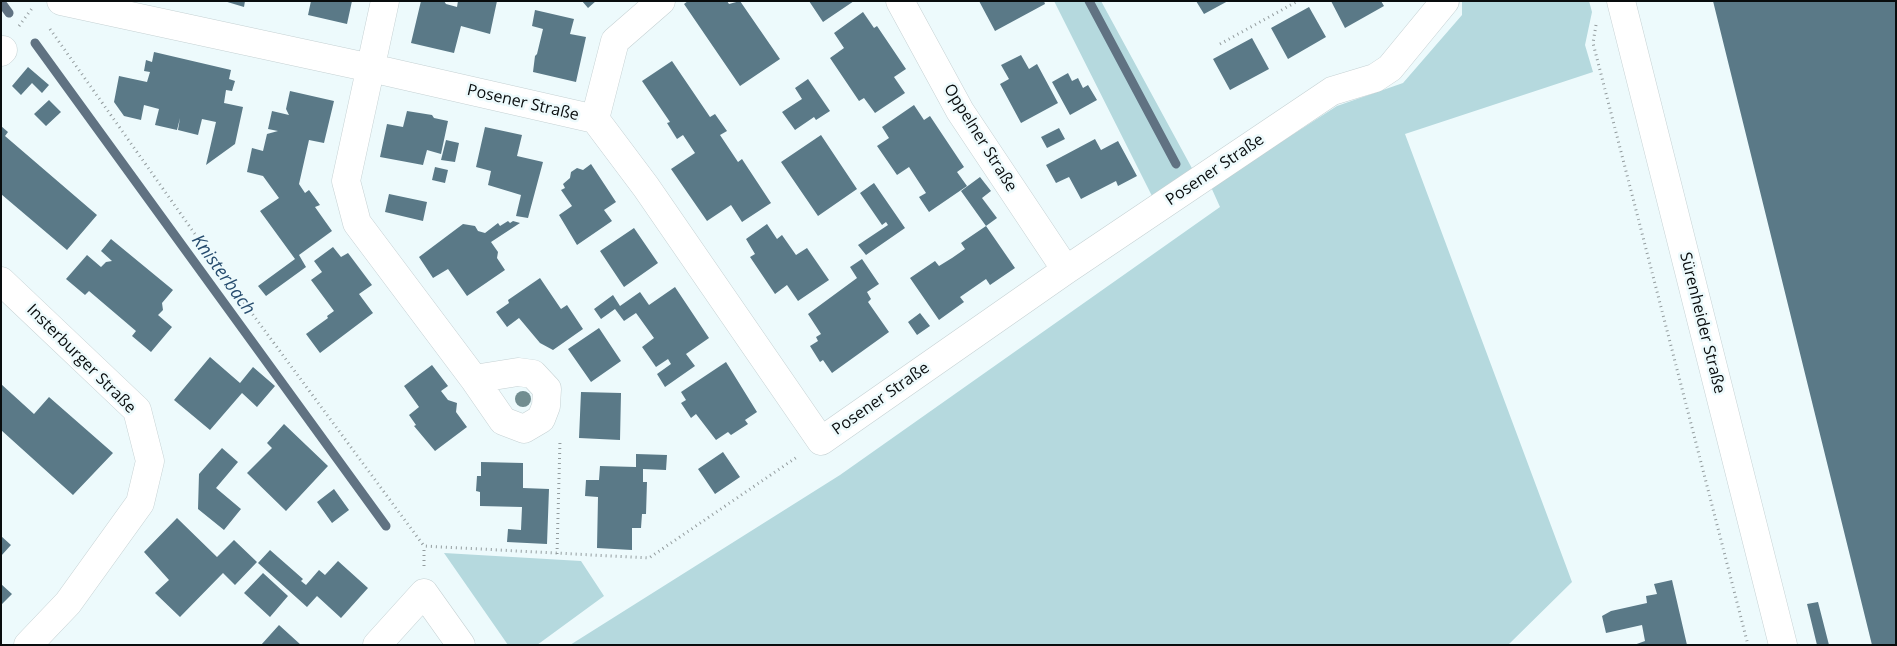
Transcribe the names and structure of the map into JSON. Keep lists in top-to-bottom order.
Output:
{
  "streets": {
    "street": [
      "Posener Straße",
      "Oppelner Straße",
      "Sürenheider Straße",
      "Insterburger Straße"
    ]
  },
  "crossings": [
    ["Posener Straße", "Oppelner Straße"]
  ],
  "water": ["Knisterbach"]
}
